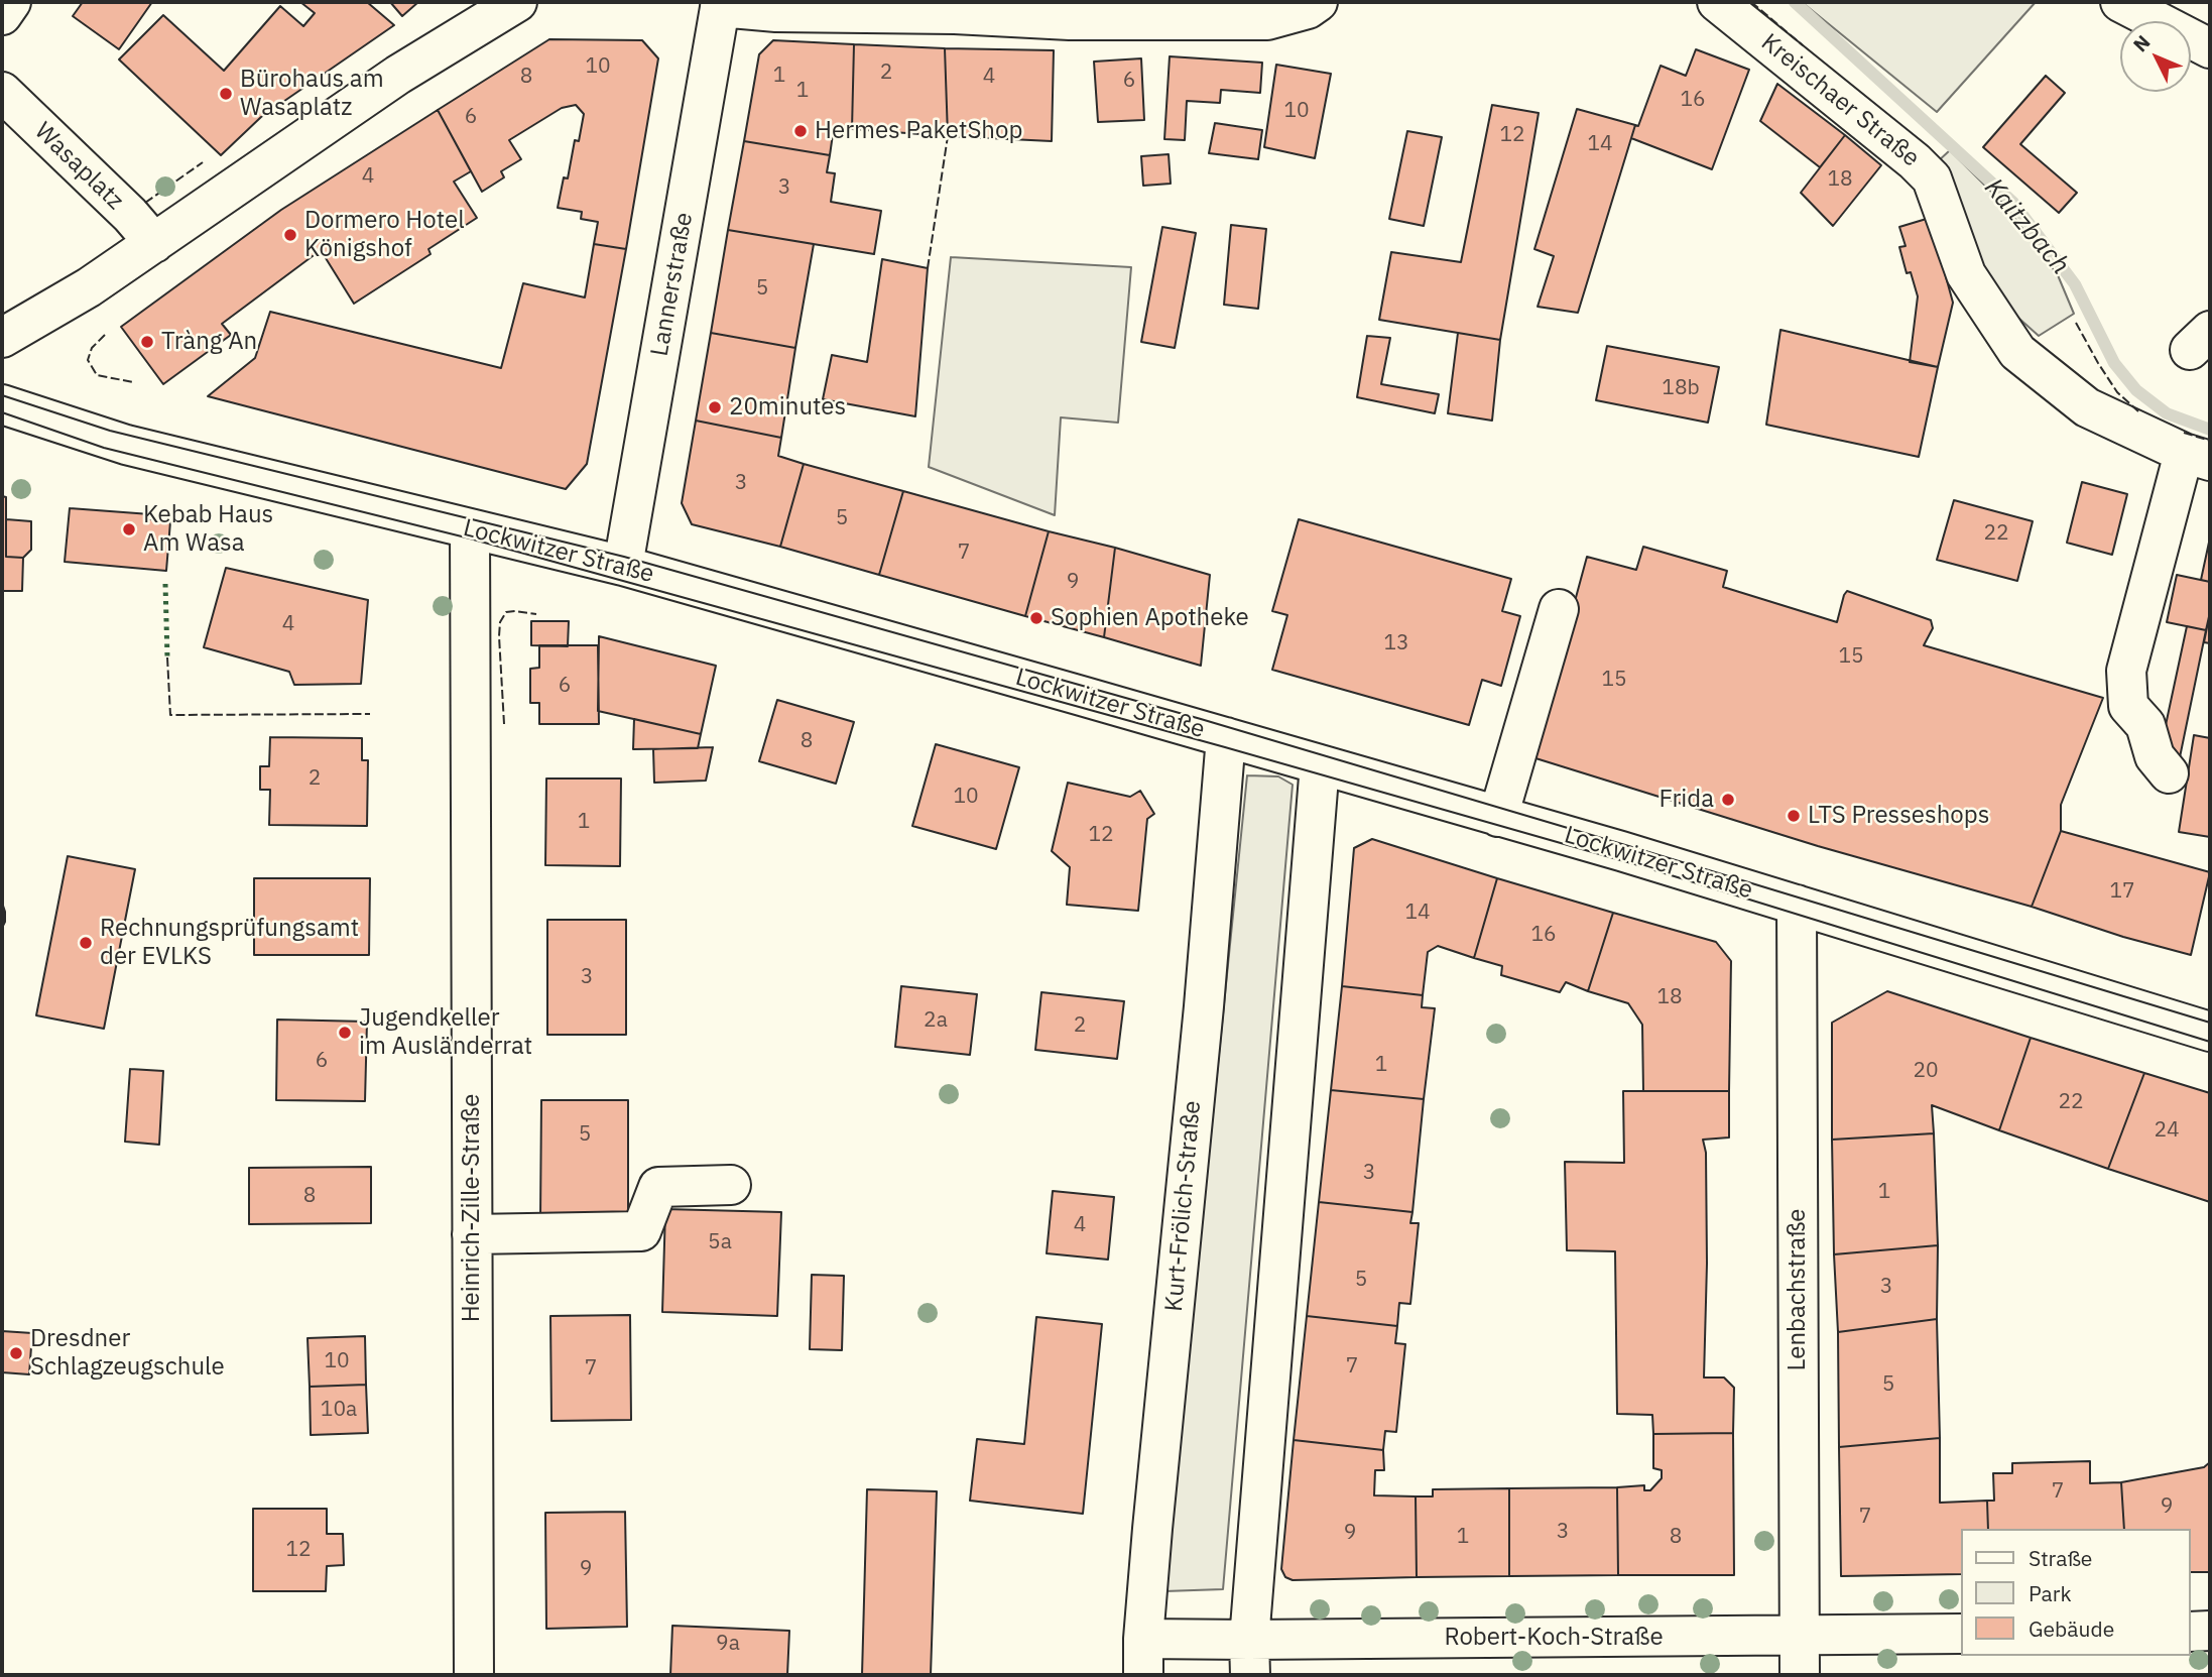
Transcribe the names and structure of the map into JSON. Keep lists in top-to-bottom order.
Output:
{
  "streets": {
    "street": [
      "Kreischaer Straße",
      "Wasaplatz",
      "Lannerstraße",
      "Lockwitzer Straße",
      "Kurt-Frölich-Straße",
      "Heinrich-Zille-Straße",
      "Lenbachstraße",
      "Robert-Koch-Straße"
    ]
  },
  "crossings": [
    ["Lannerstraße", "Lockwitzer Straße"],
    ["Lockwitzer Straße", "Kurt-Frölich-Straße"],
    ["Lockwitzer Straße", "Heinrich-Zille-Straße"],
    ["Lockwitzer Straße", "Lenbachstraße"],
    ["Kurt-Frölich-Straße", "Robert-Koch-Straße"],
    ["Lenbachstraße", "Robert-Koch-Straße"]
  ],
  "water": ["Kaitzbach"],
  "places": [
    "Bürohaus am Wasaplatz",
    "Hermes PaketShop",
    "Dormero Hotel Königshof",
    "Tràng An",
    "20minutes",
    "Kebab Haus Am Wasa",
    "Sophien Apotheke",
    "Frida",
    "LTS Presseshops",
    "Rechnungsprüfungsamt der EVLKS",
    "Jugendkeller im Ausländerrat",
    "Dresdner Schlagzeugschule"
  ],
  "house_numbers": [
    "10",
    "2",
    "1",
    "8",
    "4",
    "6",
    "1",
    "16",
    "10",
    "6",
    "12",
    "14",
    "4",
    "18",
    "3",
    "5",
    "18b",
    "3",
    "5",
    "22",
    "7",
    "9",
    "4",
    "13",
    "15",
    "15",
    "6",
    "8",
    "2",
    "10",
    "1",
    "12",
    "17",
    "14",
    "16",
    "3",
    "18",
    "2a",
    "2",
    "6",
    "1",
    "20",
    "22",
    "24",
    "5",
    "3",
    "1",
    "8",
    "4",
    "5a",
    "5",
    "3",
    "10",
    "7",
    "7",
    "5",
    "10a",
    "7",
    "9",
    "7",
    "3",
    "9",
    "1",
    "8",
    "12",
    "9",
    "9a"
  ],
  "legend": ["Straße", "Park", "Gebäude"],
  "north": "top left"
}
